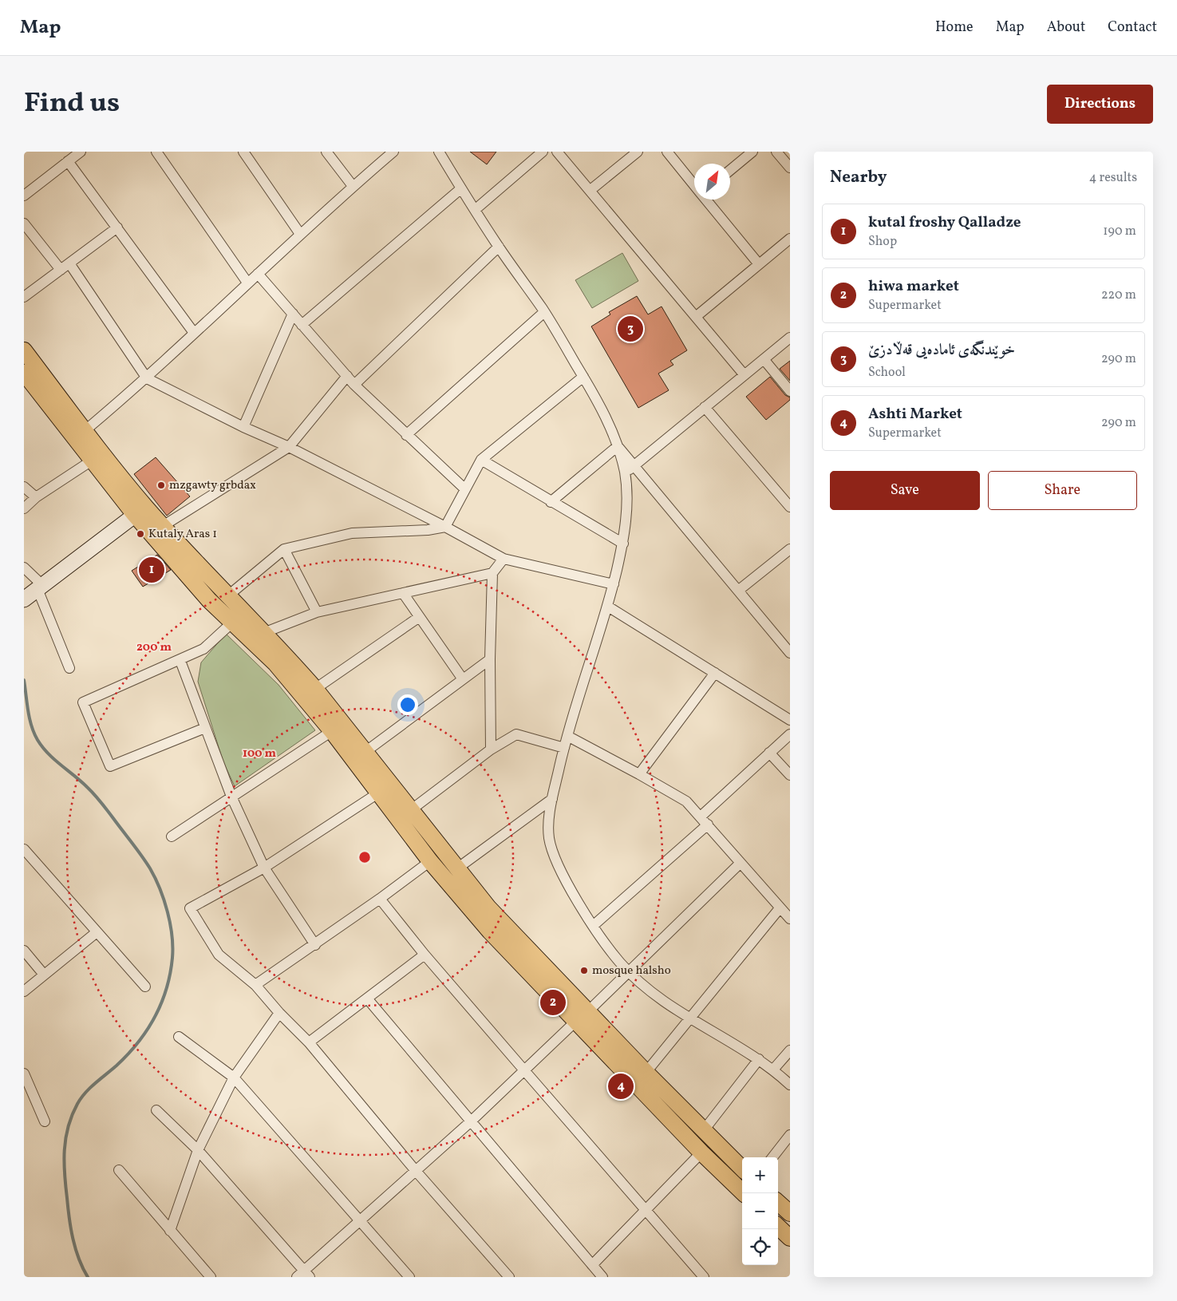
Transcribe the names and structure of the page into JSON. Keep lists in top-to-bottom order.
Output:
{
  "places": ["mzgawty grbdax", "Kutaly Aras 1", "mosque halsho"],
  "north": "top right",
  "page": {
    "header": "Map",
    "nav": [
      "Home",
      "Map",
      "About",
      "Contact"
    ],
    "title": "Find us",
    "buttons": [
      "Directions",
      ["Save", "Share"]
    ],
    "heading": ["Nearby", "4 results"],
    "list": [
      {
        "mark": "1",
        "name": "kutal froshy Qalladze",
        "note": "Shop",
        "value": "190 m"
      },
      {
        "mark": "2",
        "name": "hiwa market",
        "note": "Supermarket",
        "value": "220 m"
      },
      {
        "mark": "3",
        "name": "خوێندنگەی ئامادەیی قەڵادزێ",
        "note": "School",
        "value": "290 m"
      },
      {
        "mark": "4",
        "name": "Ashti Market",
        "note": "Supermarket",
        "value": "290 m"
      }
    ],
    "pins": [
      "3",
      "1",
      "2",
      "4"
    ],
    "map_buttons": ["+", "−"]
  },
  "rings": ["200 m", "100 m"]
}
